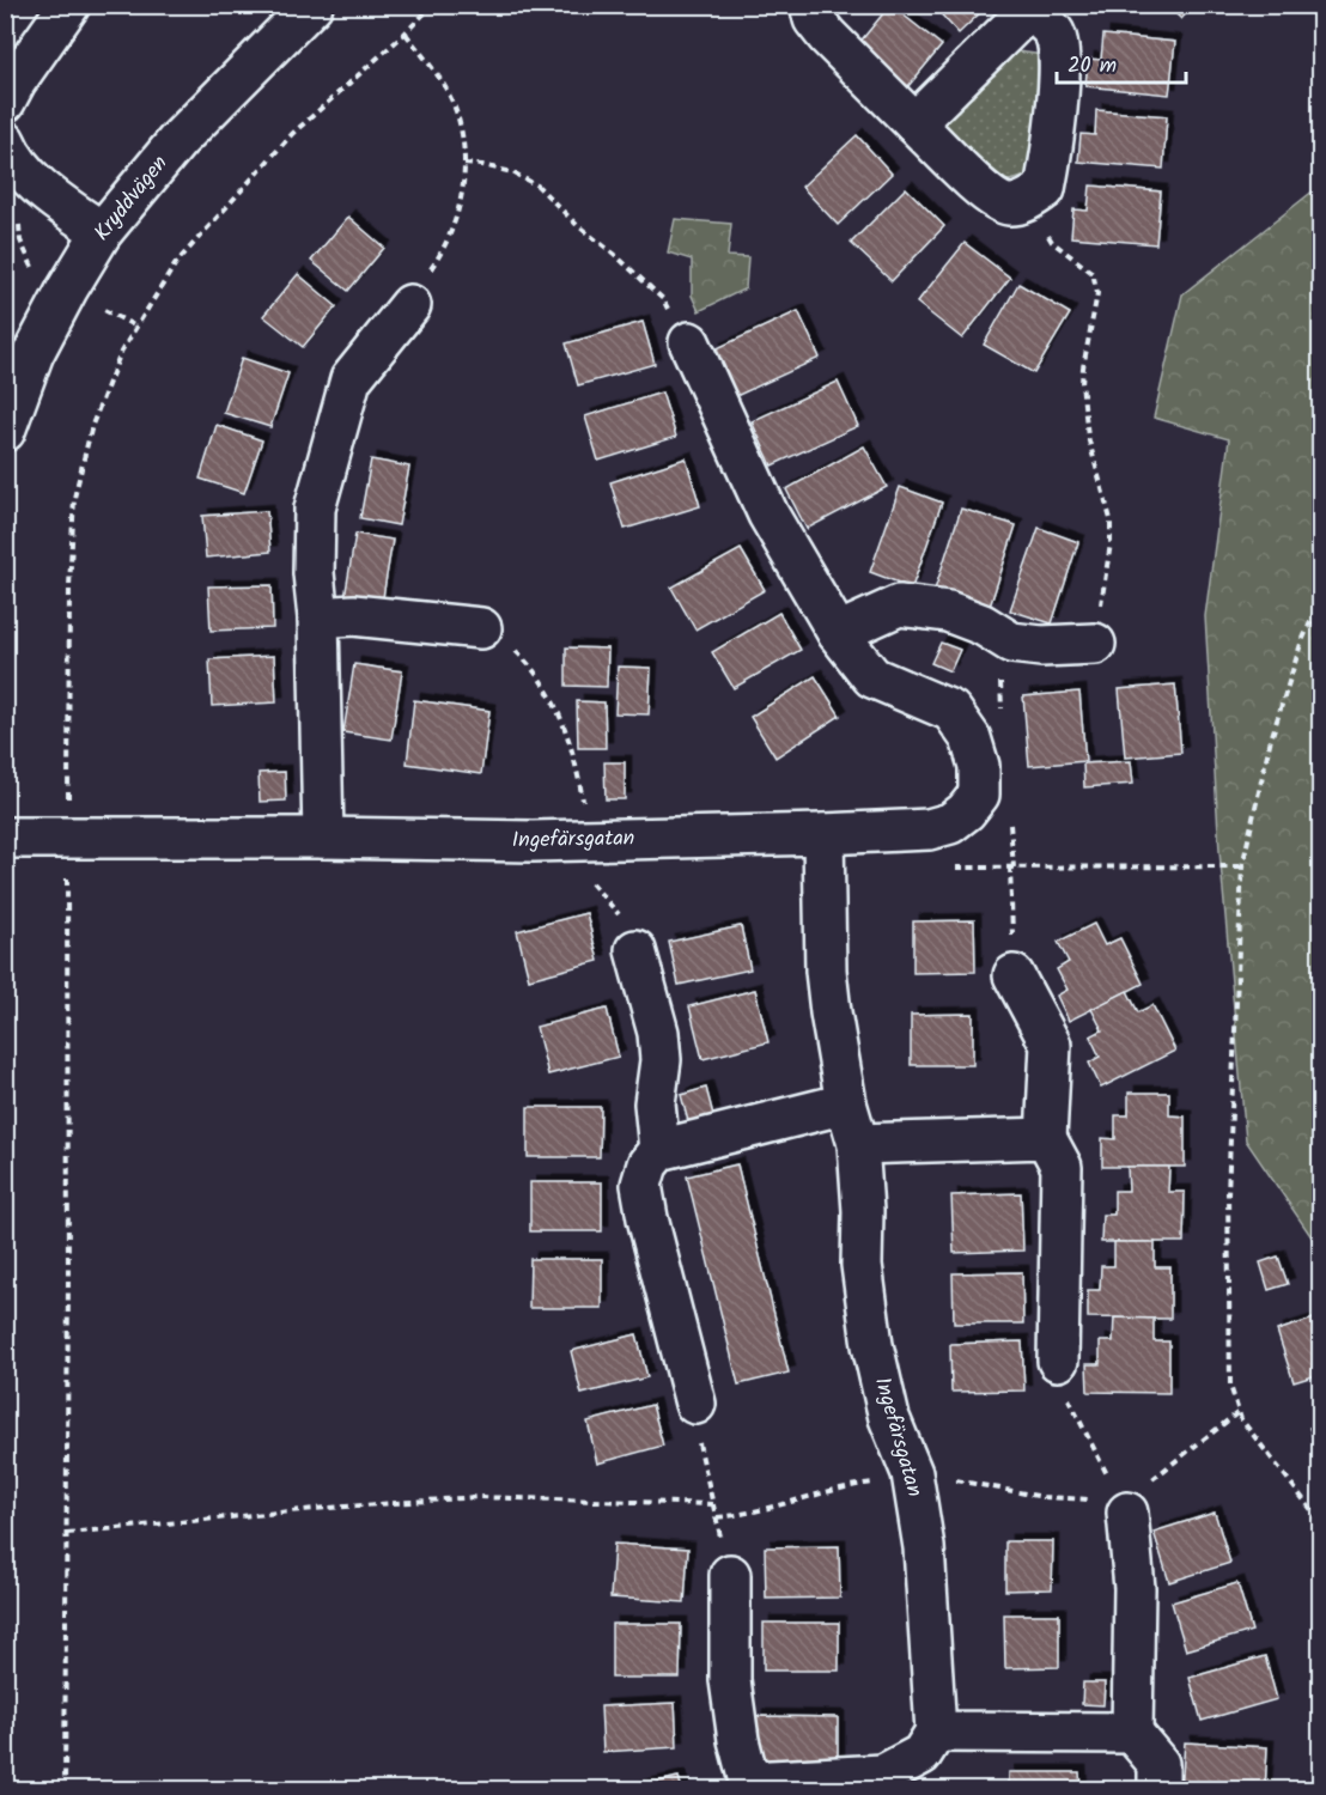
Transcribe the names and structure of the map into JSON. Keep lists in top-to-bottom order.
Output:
{
  "streets": {
    "street": ["Kryddvägen", "Ingefärsgatan"]
  },
  "scale_bar": "20 m"
}
